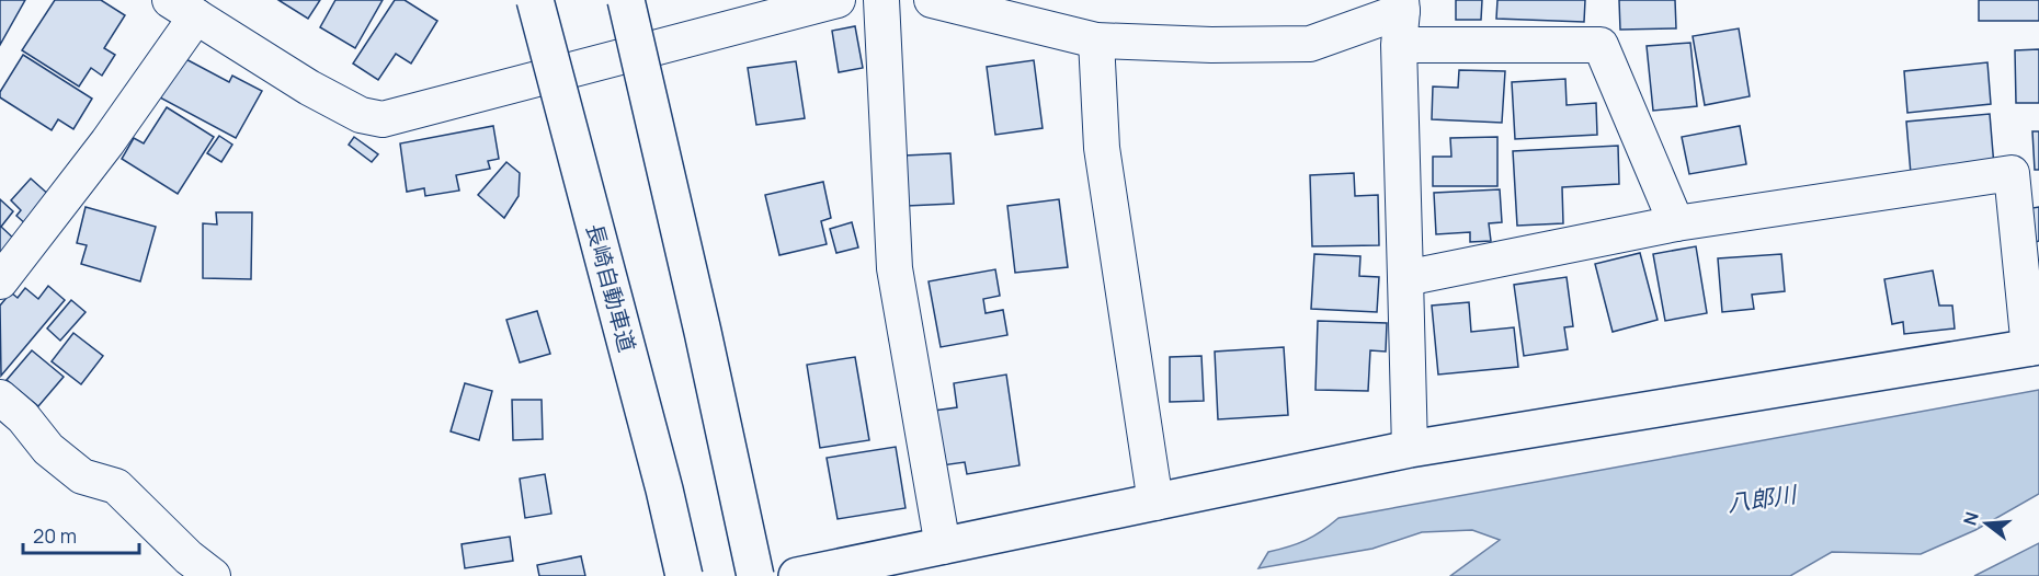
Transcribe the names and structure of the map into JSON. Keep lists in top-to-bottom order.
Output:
{
  "streets": {
    "main road": ["長崎自動車道"]
  },
  "water": ["八郎川"],
  "scale_bar": "20 m",
  "north": "left"
}
